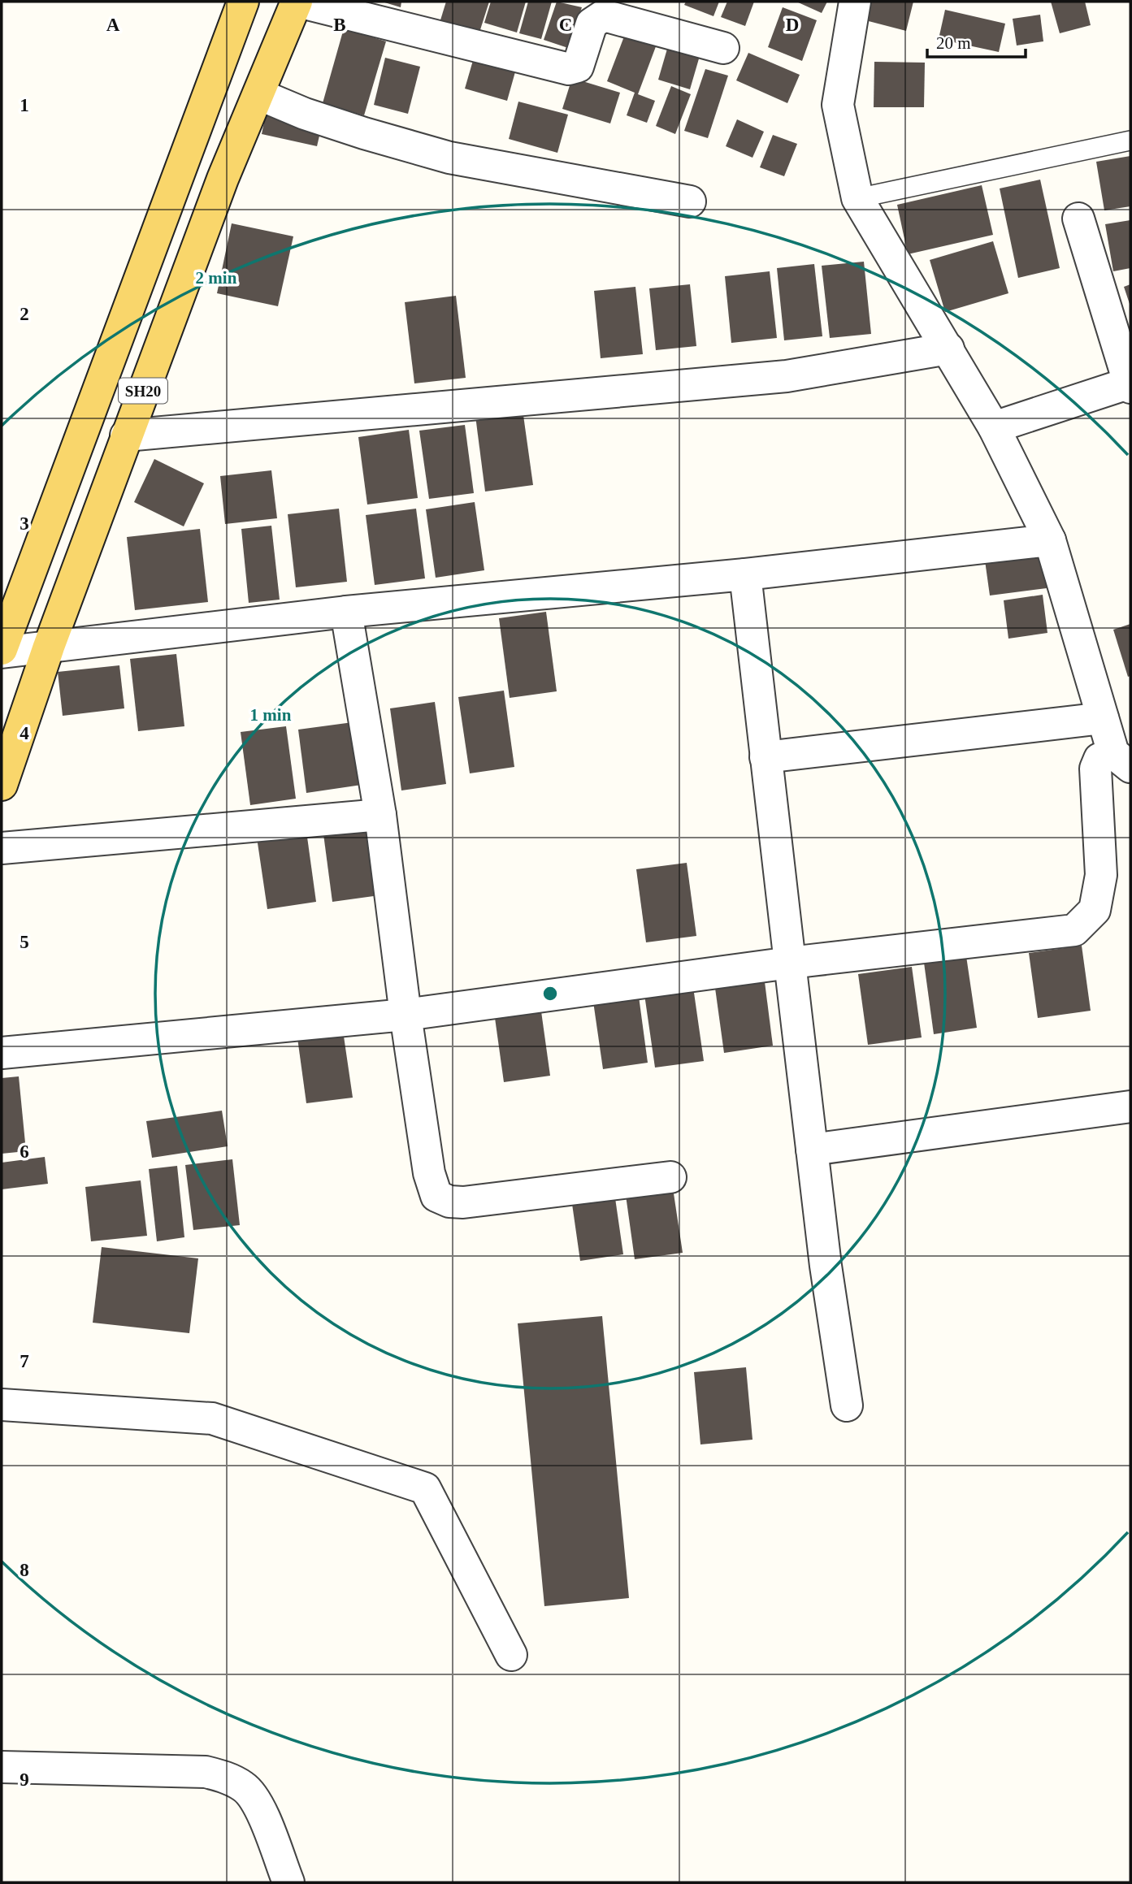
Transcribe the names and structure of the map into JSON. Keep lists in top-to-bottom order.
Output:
{
  "streets": {
    "main road": ["SH20"]
  },
  "scale_bar": "20 m",
  "grid": {
    "columns": [
      "A",
      "B",
      "C",
      "D"
    ],
    "rows": [
      "1",
      "2",
      "3",
      "4",
      "5",
      "6",
      "7",
      "8",
      "9"
    ]
  },
  "rings": ["2 min", "1 min"]
}
